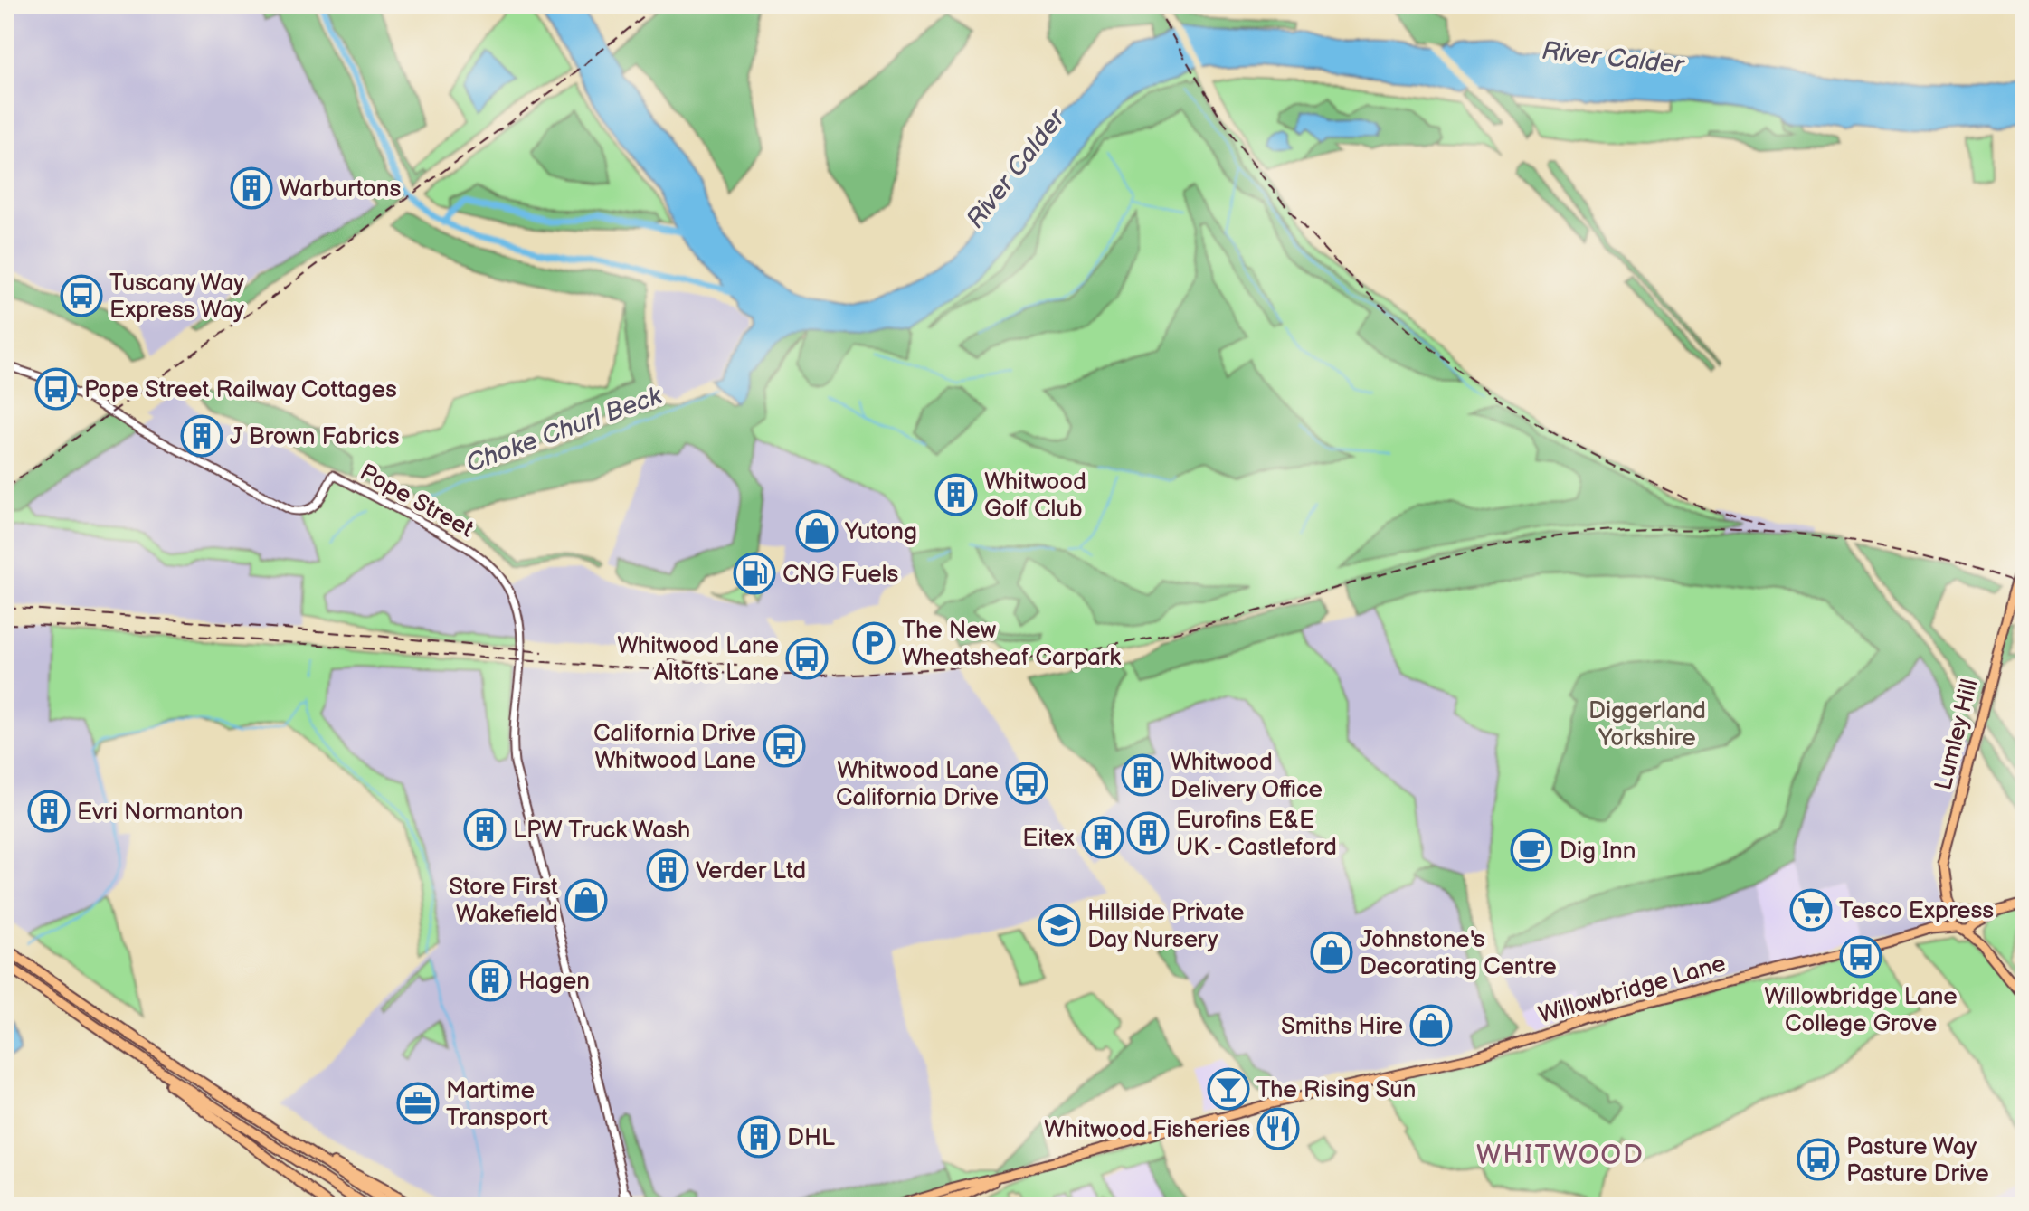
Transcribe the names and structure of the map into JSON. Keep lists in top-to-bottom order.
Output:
{
  "streets": {
    "main road": ["Lumley Hill", "Willowbridge Lane"],
    "street": ["Pope Street"]
  },
  "crossings": [
    ["Lumley Hill", "Willowbridge Lane"]
  ],
  "districts": ["WHITWOOD"],
  "water": ["River Calder", "Choke Churl Beck"],
  "parks": ["Diggerland Yorkshire"],
  "places": {
    "building": [
      "Warburtons",
      "J Brown Fabrics",
      "Whitwood Golf Club",
      "Whitwood Delivery Office",
      "Evri Normanton",
      "LPW Truck Wash",
      "Eurofins E&E UK - Castleford",
      "Eitex",
      "Verder Ltd",
      "Hagen",
      "DHL"
    ],
    "bus stop": [
      "Tuscany Way Express Way",
      "Pope Street Railway Cottages",
      "Whitwood Lane Altofts Lane",
      "California Drive Whitwood Lane",
      "Whitwood Lane California Drive",
      "Willowbridge Lane College Grove",
      "Pasture Way Pasture Drive"
    ],
    "shop": [
      "Yutong",
      "Store First Wakefield",
      "Johnstone's Decorating Centre",
      "Smiths Hire"
    ],
    "fuel station": ["CNG Fuels"],
    "parking": ["The New Wheatsheaf Carpark"],
    "cafe": ["Dig Inn"],
    "supermarket": ["Tesco Express"],
    "school or university": ["Hillside Private Day Nursery"],
    "bar": ["The Rising Sun"],
    "office": ["Martime Transport"],
    "restaurant": ["Whitwood Fisheries"]
  }
}
